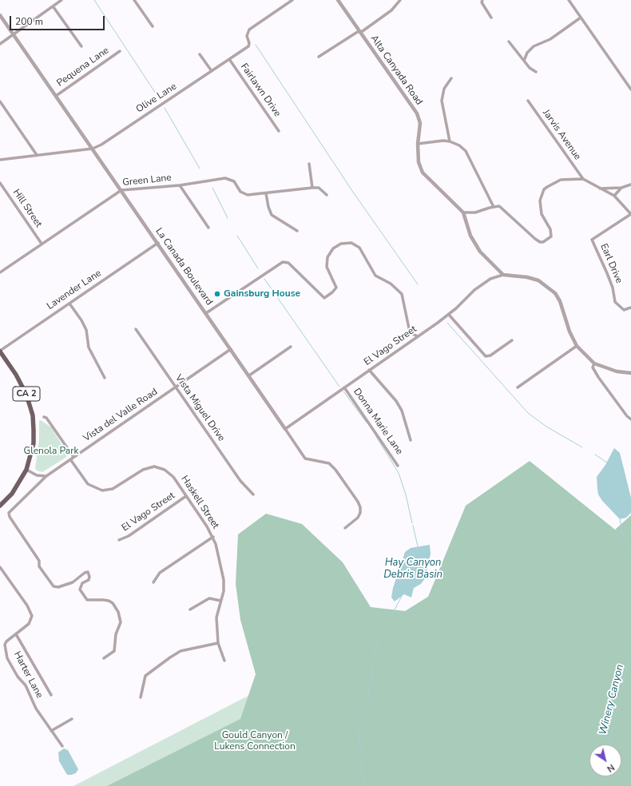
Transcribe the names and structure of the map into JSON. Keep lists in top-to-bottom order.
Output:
{
  "streets": {
    "main road": ["CA 2"],
    "street": [
      "Pequena Lane",
      "Alta Canyada Road",
      "Fairlawn Drive",
      "Olive Lane",
      "Jarvis Avenue",
      "Green Lane",
      "Hill Street",
      "Earl Drive",
      "La Canada Boulevard",
      "Lavender Lane",
      "El Vago Street",
      "Vista Miguel Drive",
      "Vista del Valle Road",
      "Donna Marie Lane",
      "Haskell Street",
      "Harter Lane"
    ]
  },
  "crossings": [
    ["Pequena Lane", "La Canada Boulevard"],
    ["Alta Canyada Road", "El Vago Street"],
    ["Fairlawn Drive", "Olive Lane"],
    ["Olive Lane", "La Canada Boulevard"],
    ["Green Lane", "Hill Street"],
    ["Green Lane", "La Canada Boulevard"],
    ["La Canada Boulevard", "Lavender Lane"],
    ["La Canada Boulevard", "El Vago Street"],
    ["La Canada Boulevard", "Vista del Valle Road"],
    ["Lavender Lane", "CA 2"],
    ["El Vago Street", "Donna Marie Lane"],
    ["El Vago Street", "Haskell Street"],
    ["Vista Miguel Drive", "Vista del Valle Road"],
    ["Vista del Valle Road", "Haskell Street"]
  ],
  "water": ["Hay Canyon Debris Basin", "Winery Canyon"],
  "parks": ["Glenola Park", "Gould Canyon / Lukens Connection"],
  "places": ["Gainsburg House"],
  "scale_bar": "200 m",
  "north": "bottom right"
}
